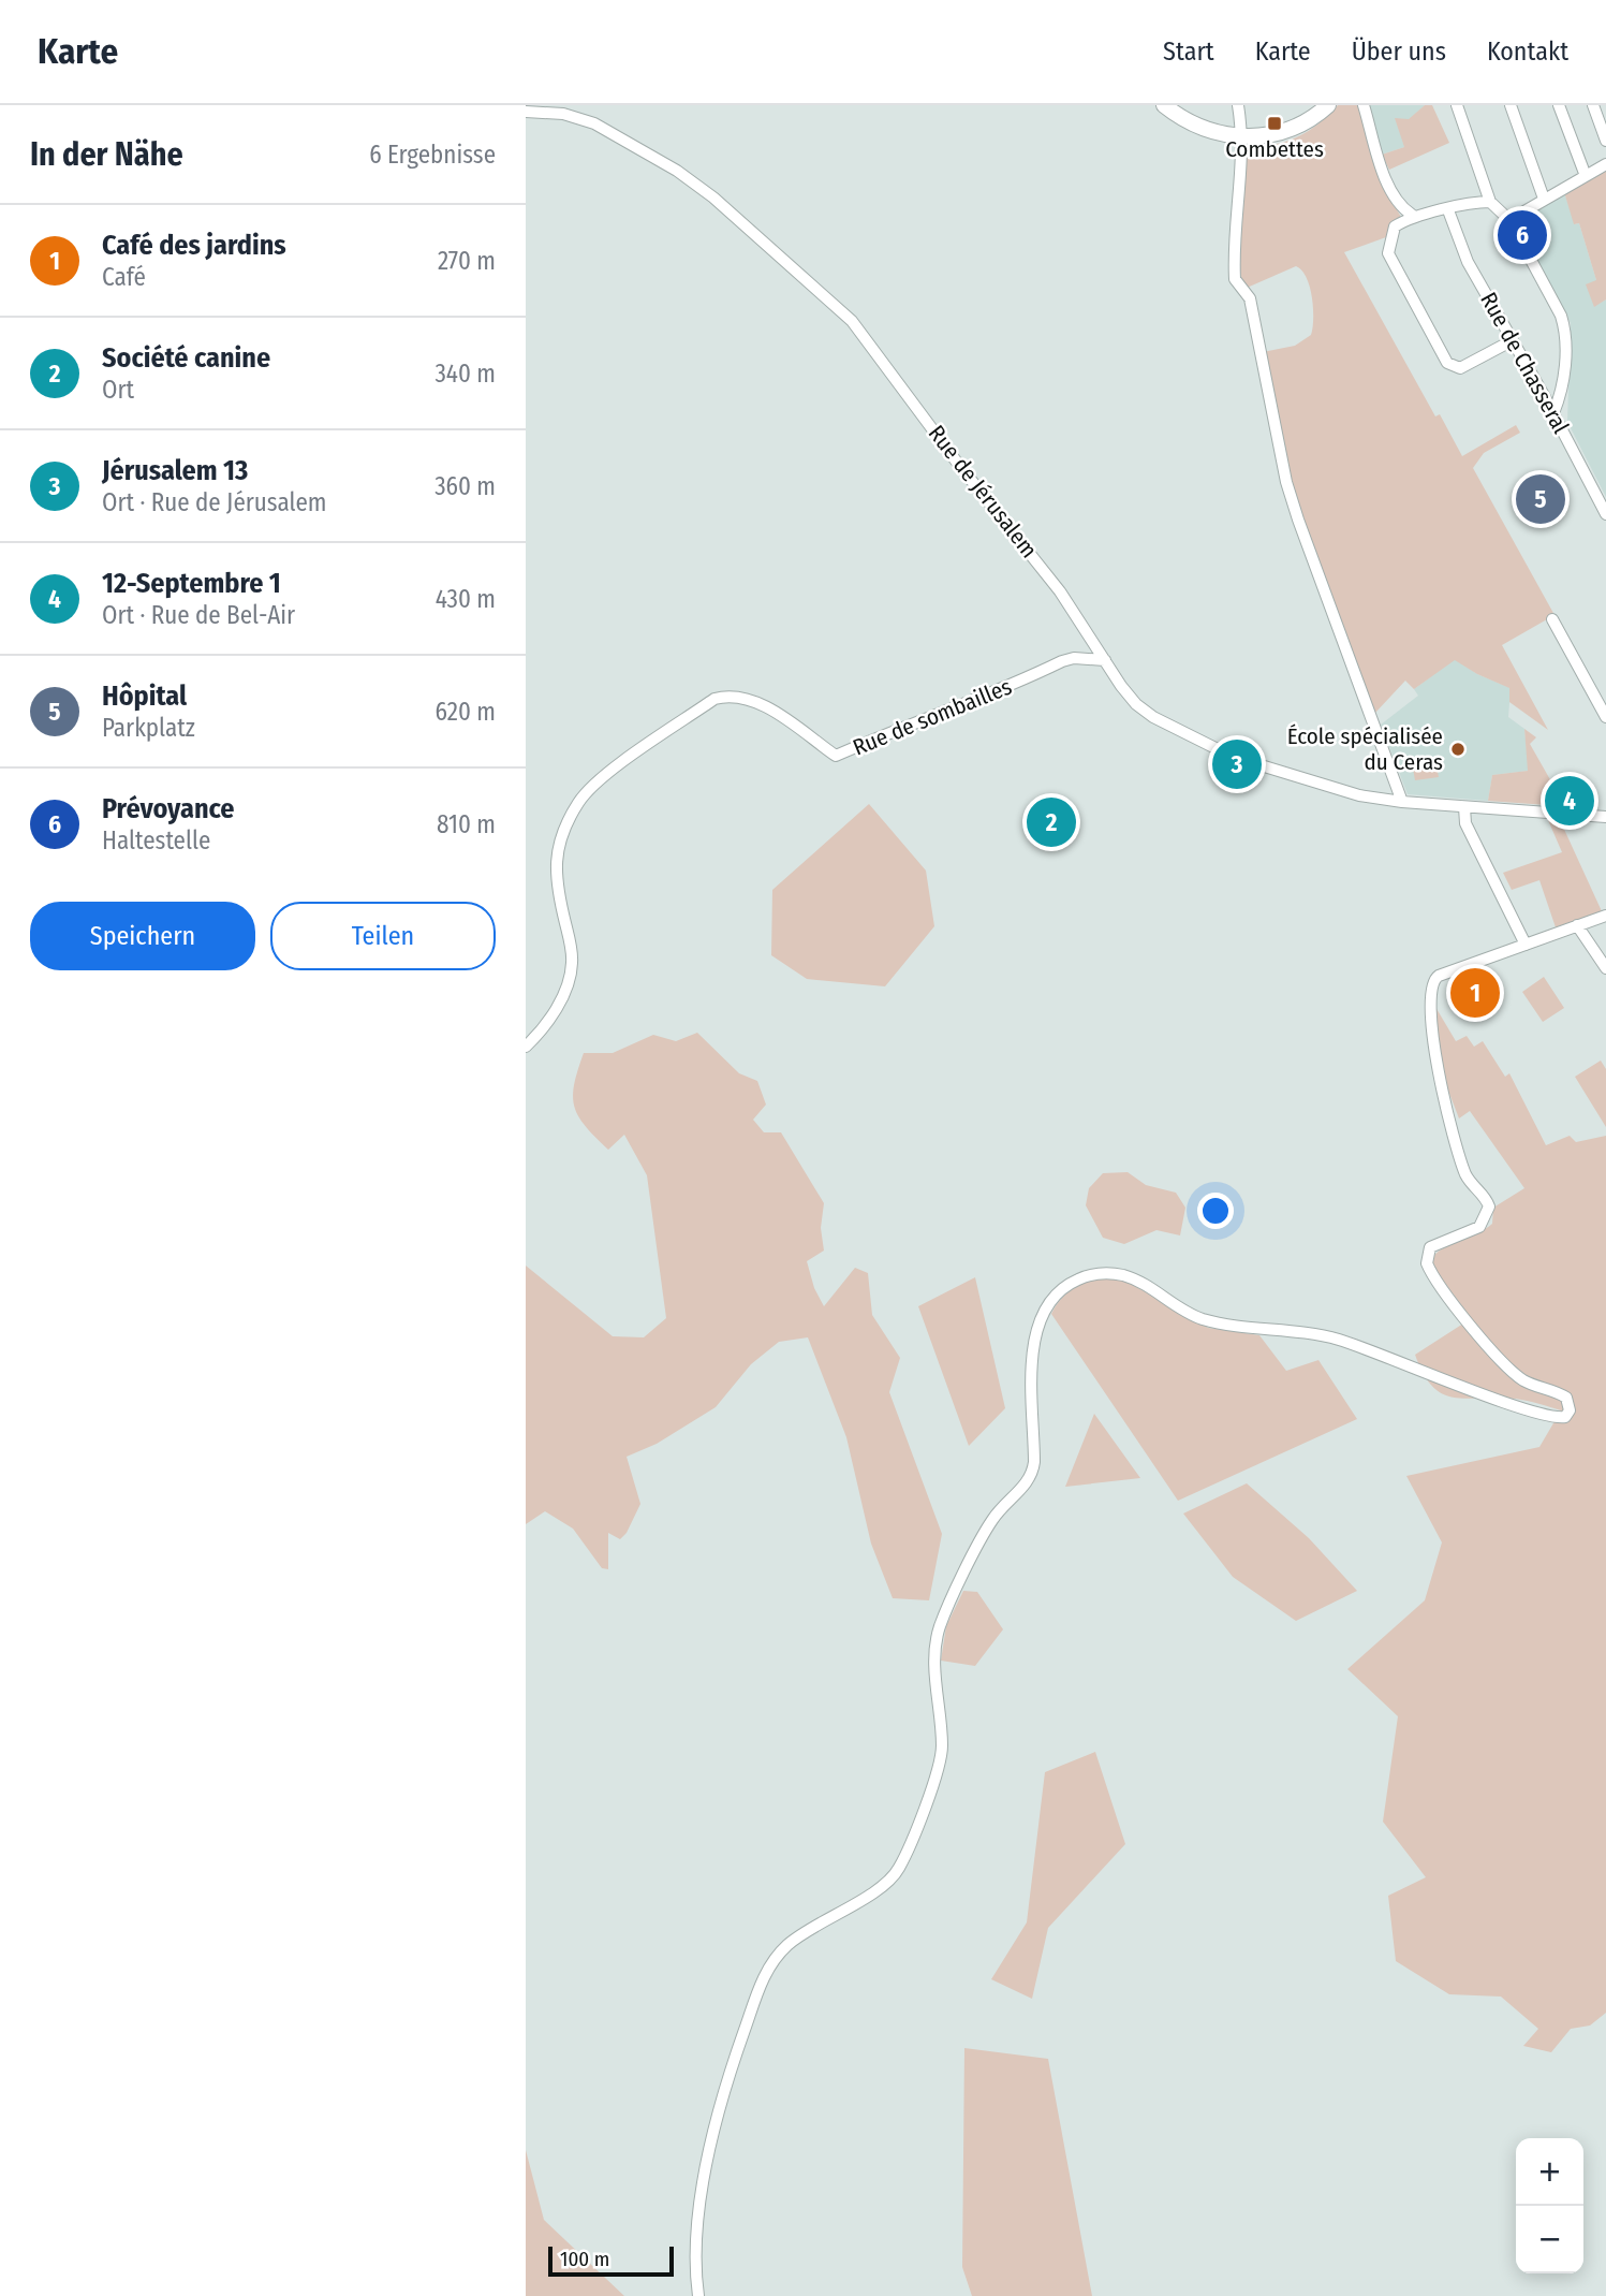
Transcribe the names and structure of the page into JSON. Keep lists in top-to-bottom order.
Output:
{
  "streets": {
    "street": ["Rue de Chasseral", "Rue de Jérusalem", "Rue de sombailles"]
  },
  "crossings": [
    ["Rue de Jérusalem", "Rue de sombailles"]
  ],
  "places": {
    "transit": ["Combettes"],
    "other": ["École spécialisée du Ceras"]
  },
  "scale_bar": "100 m",
  "page": {
    "header": "Karte",
    "nav": [
      "Start",
      "Karte",
      "Über uns",
      "Kontakt"
    ],
    "heading": ["In der Nähe", "6 Ergebnisse"],
    "list": [
      {
        "mark": "1",
        "name": "Café des jardins",
        "note": "Café",
        "value": "270 m"
      },
      {
        "mark": "2",
        "name": "Société canine",
        "note": "Ort",
        "value": "340 m"
      },
      {
        "mark": "3",
        "name": "Jérusalem 13",
        "note": "Ort · Rue de Jérusalem",
        "value": "360 m"
      },
      {
        "mark": "4",
        "name": "12-Septembre 1",
        "note": "Ort · Rue de Bel-Air",
        "value": "430 m"
      },
      {
        "mark": "5",
        "name": "Hôpital",
        "note": "Parkplatz",
        "value": "620 m"
      },
      {
        "mark": "6",
        "name": "Prévoyance",
        "note": "Haltestelle",
        "value": "810 m"
      }
    ],
    "pins": [
      "6",
      "5",
      "3",
      "4",
      "2",
      "1"
    ],
    "buttons": ["Speichern", "Teilen"],
    "map_buttons": ["+", "−"],
    "scale": "100 m"
  }
}
